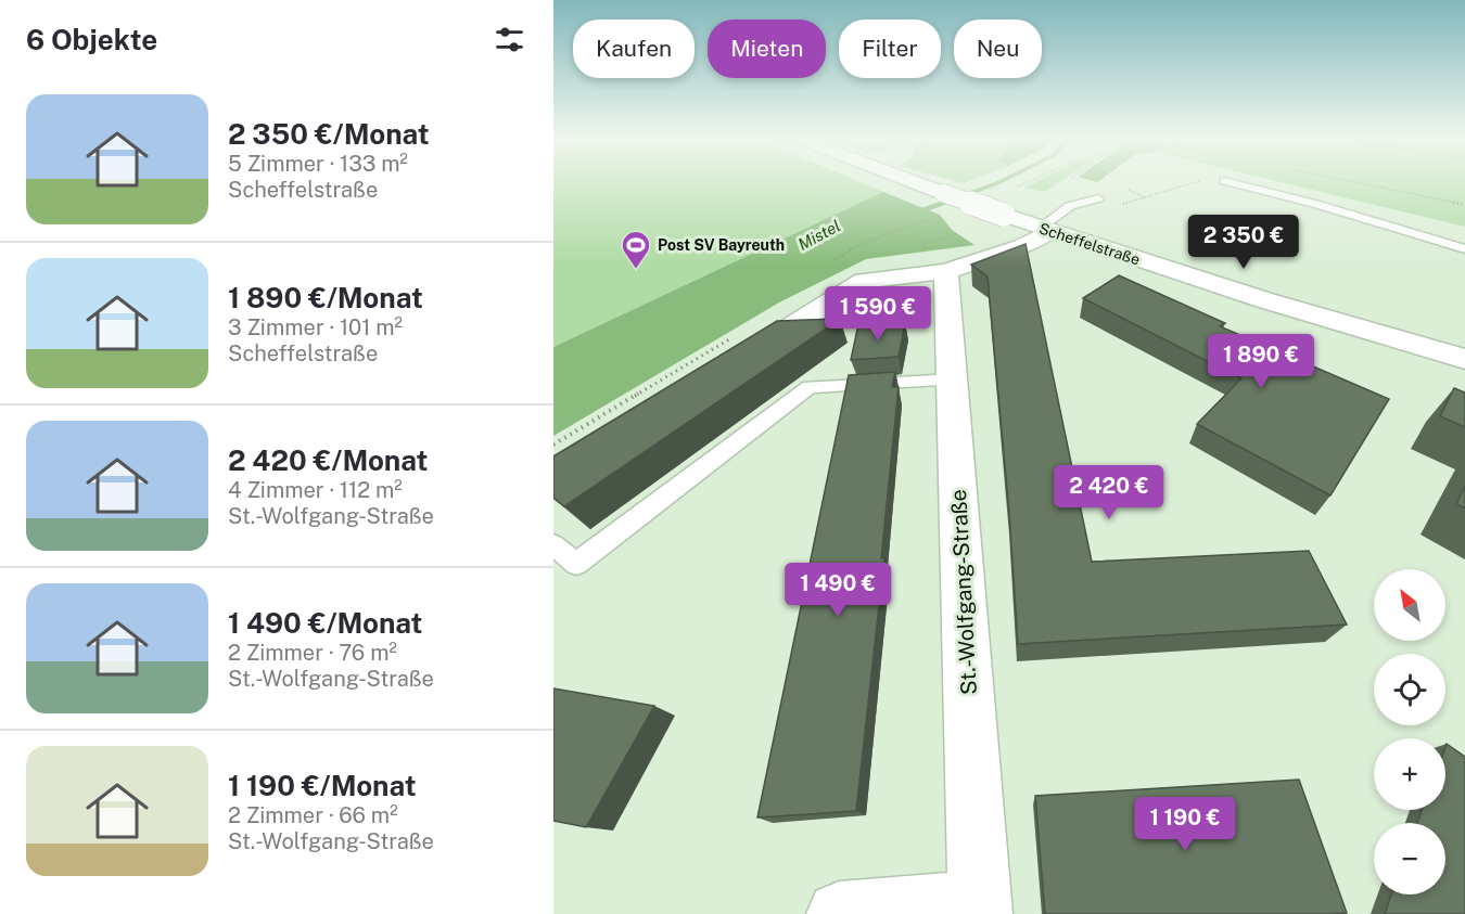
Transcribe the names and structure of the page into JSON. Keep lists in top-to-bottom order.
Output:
{
  "streets": {
    "street": ["Scheffelstraße", "St.-Wolfgang-Straße"]
  },
  "water": ["Mistel"],
  "places": {
    "sports": ["Post SV Bayreuth"]
  },
  "north": "top left",
  "page": {
    "heading": "6 Objekte",
    "chip": [
      "Kaufen",
      "Mieten",
      "Filter",
      "Neu"
    ],
    "list": [
      {
        "name": "2 350 €/Monat",
        "note": "5 Zimmer · 133 m² · Scheffelstraße"
      },
      {
        "name": "1 890 €/Monat",
        "note": "3 Zimmer · 101 m² · Scheffelstraße"
      },
      {
        "name": "2 420 €/Monat",
        "note": "4 Zimmer · 112 m² · St.-Wolfgang-Straße"
      },
      {
        "name": "1 490 €/Monat",
        "note": "2 Zimmer · 76 m² · St.-Wolfgang-Straße"
      },
      {
        "name": "1 190 €/Monat",
        "note": "2 Zimmer · 66 m² · St.-Wolfgang-Straße"
      }
    ],
    "price": [
      "2 350 €",
      "1 590 €",
      "1 890 €",
      "2 420 €",
      "1 490 €",
      "1 190 €"
    ],
    "map_buttons": ["+", "−"]
  }
}
